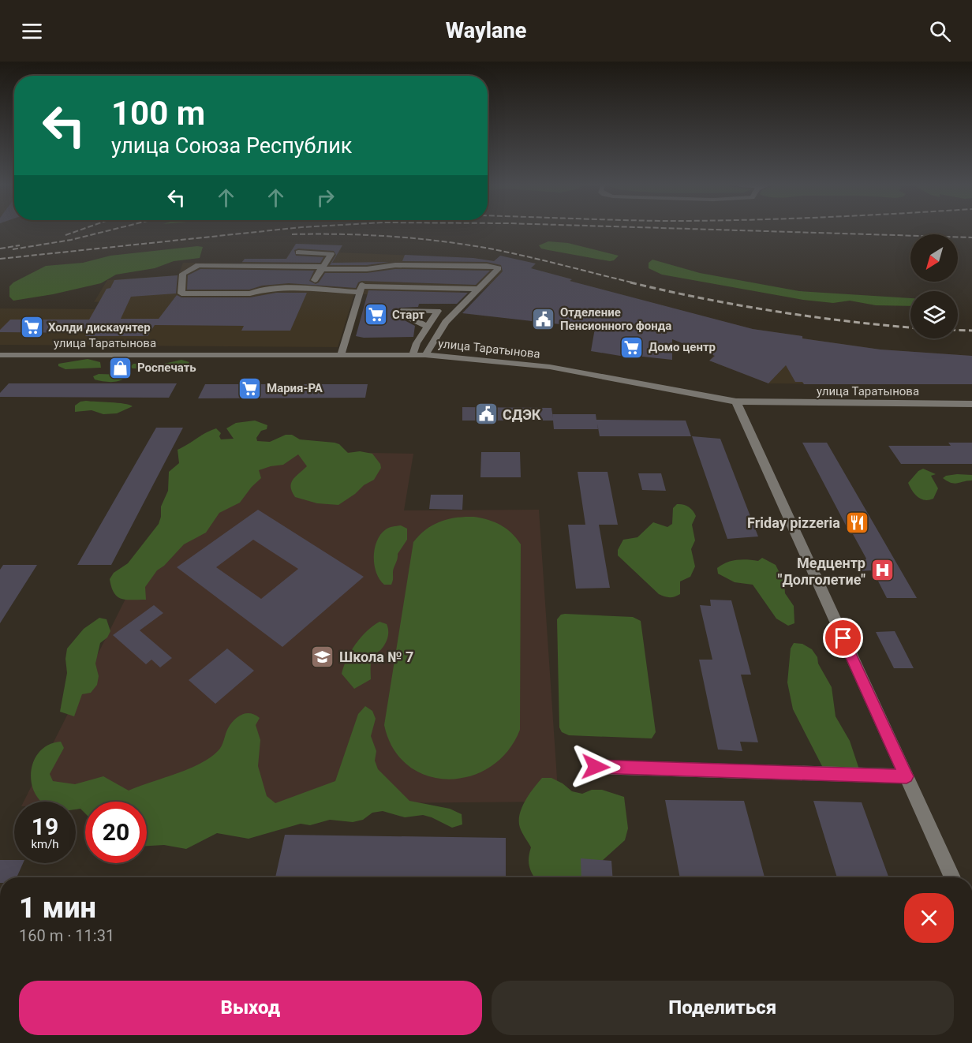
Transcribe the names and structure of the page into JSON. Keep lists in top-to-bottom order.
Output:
{
  "streets": {
    "street": ["улица Таратынова"]
  },
  "places": {
    "supermarket": [
      "Старт",
      "Холди дискаунтер",
      "Домо центр",
      "Мария-РА"
    ],
    "public building": ["Отделение Пенсионного фонда", "СДЭК"],
    "shop": ["Роспечать"],
    "restaurant": ["Friday pizzeria"],
    "hospital": ["Медцентр \"Долголетие\""],
    "school or university": ["Школа № 7"]
  },
  "north": "bottom left",
  "page": {
    "header": "Waylane",
    "turn": ["100 m", "улица Союза Республик"],
    "speed": "19 km/h",
    "limit": "20",
    "heading": ["1 мин", "160 m · 11:31"],
    "buttons": ["Выход", "Поделиться"]
  }
}
